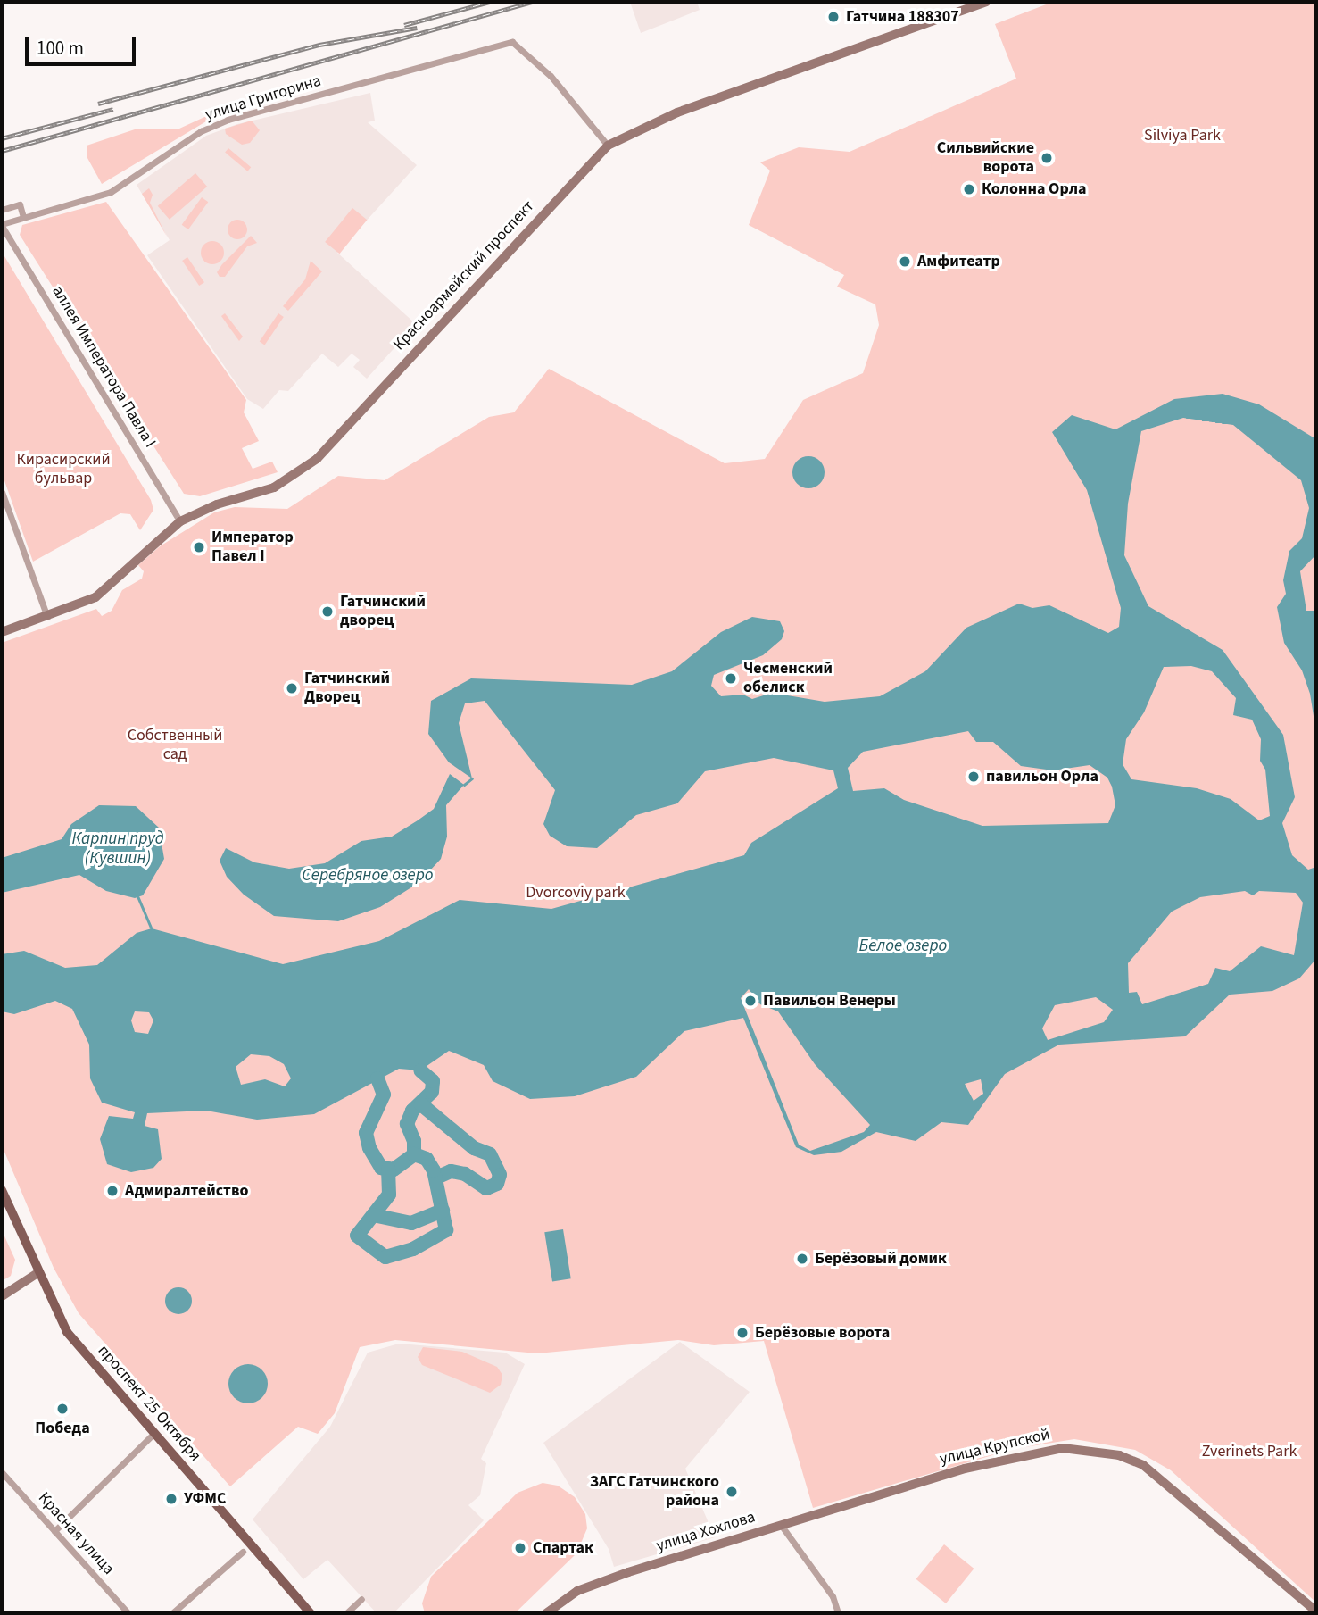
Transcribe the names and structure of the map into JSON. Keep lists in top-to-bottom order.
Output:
{
  "streets": {
    "main road": [
      "Красноармейский проспект",
      "проспект 25 Октября",
      "улица Крупской",
      "улица Хохлова"
    ],
    "street": ["улица Григорина", "аллея Императора Павла I", "Красная улица"]
  },
  "crossings": [
    ["улица Григорина", "Красноармейский проспект"],
    ["улица Григорина", "аллея Императора Павла I"],
    ["Красноармейский проспект", "аллея Императора Павла I"],
    ["улица Крупской", "улица Хохлова"]
  ],
  "water": ["Карпин пруд (Кувшин)", "Серебряное озеро", "Белое озеро"],
  "parks": [
    "Silviya Park",
    "Кирасирский бульвар",
    "Собственный сад",
    "Dvorcoviy park",
    "Zverinets Park"
  ],
  "places": [
    "Гатчина 188307",
    "Сильвийские ворота",
    "Колонна Орла",
    "Амфитеатр",
    "Император Павел I",
    "Гатчинский дворец",
    "Чесменский обелиск",
    "Гатчинский Дворец",
    "павильон Орла",
    "Павильон Венеры",
    "Адмиралтейство",
    "Берёзовый домик",
    "Берёзовые ворота",
    "Победа",
    "ЗАГС Гатчинского района",
    "УФМС",
    "Спартак"
  ],
  "scale_bar": "100 m"
}
